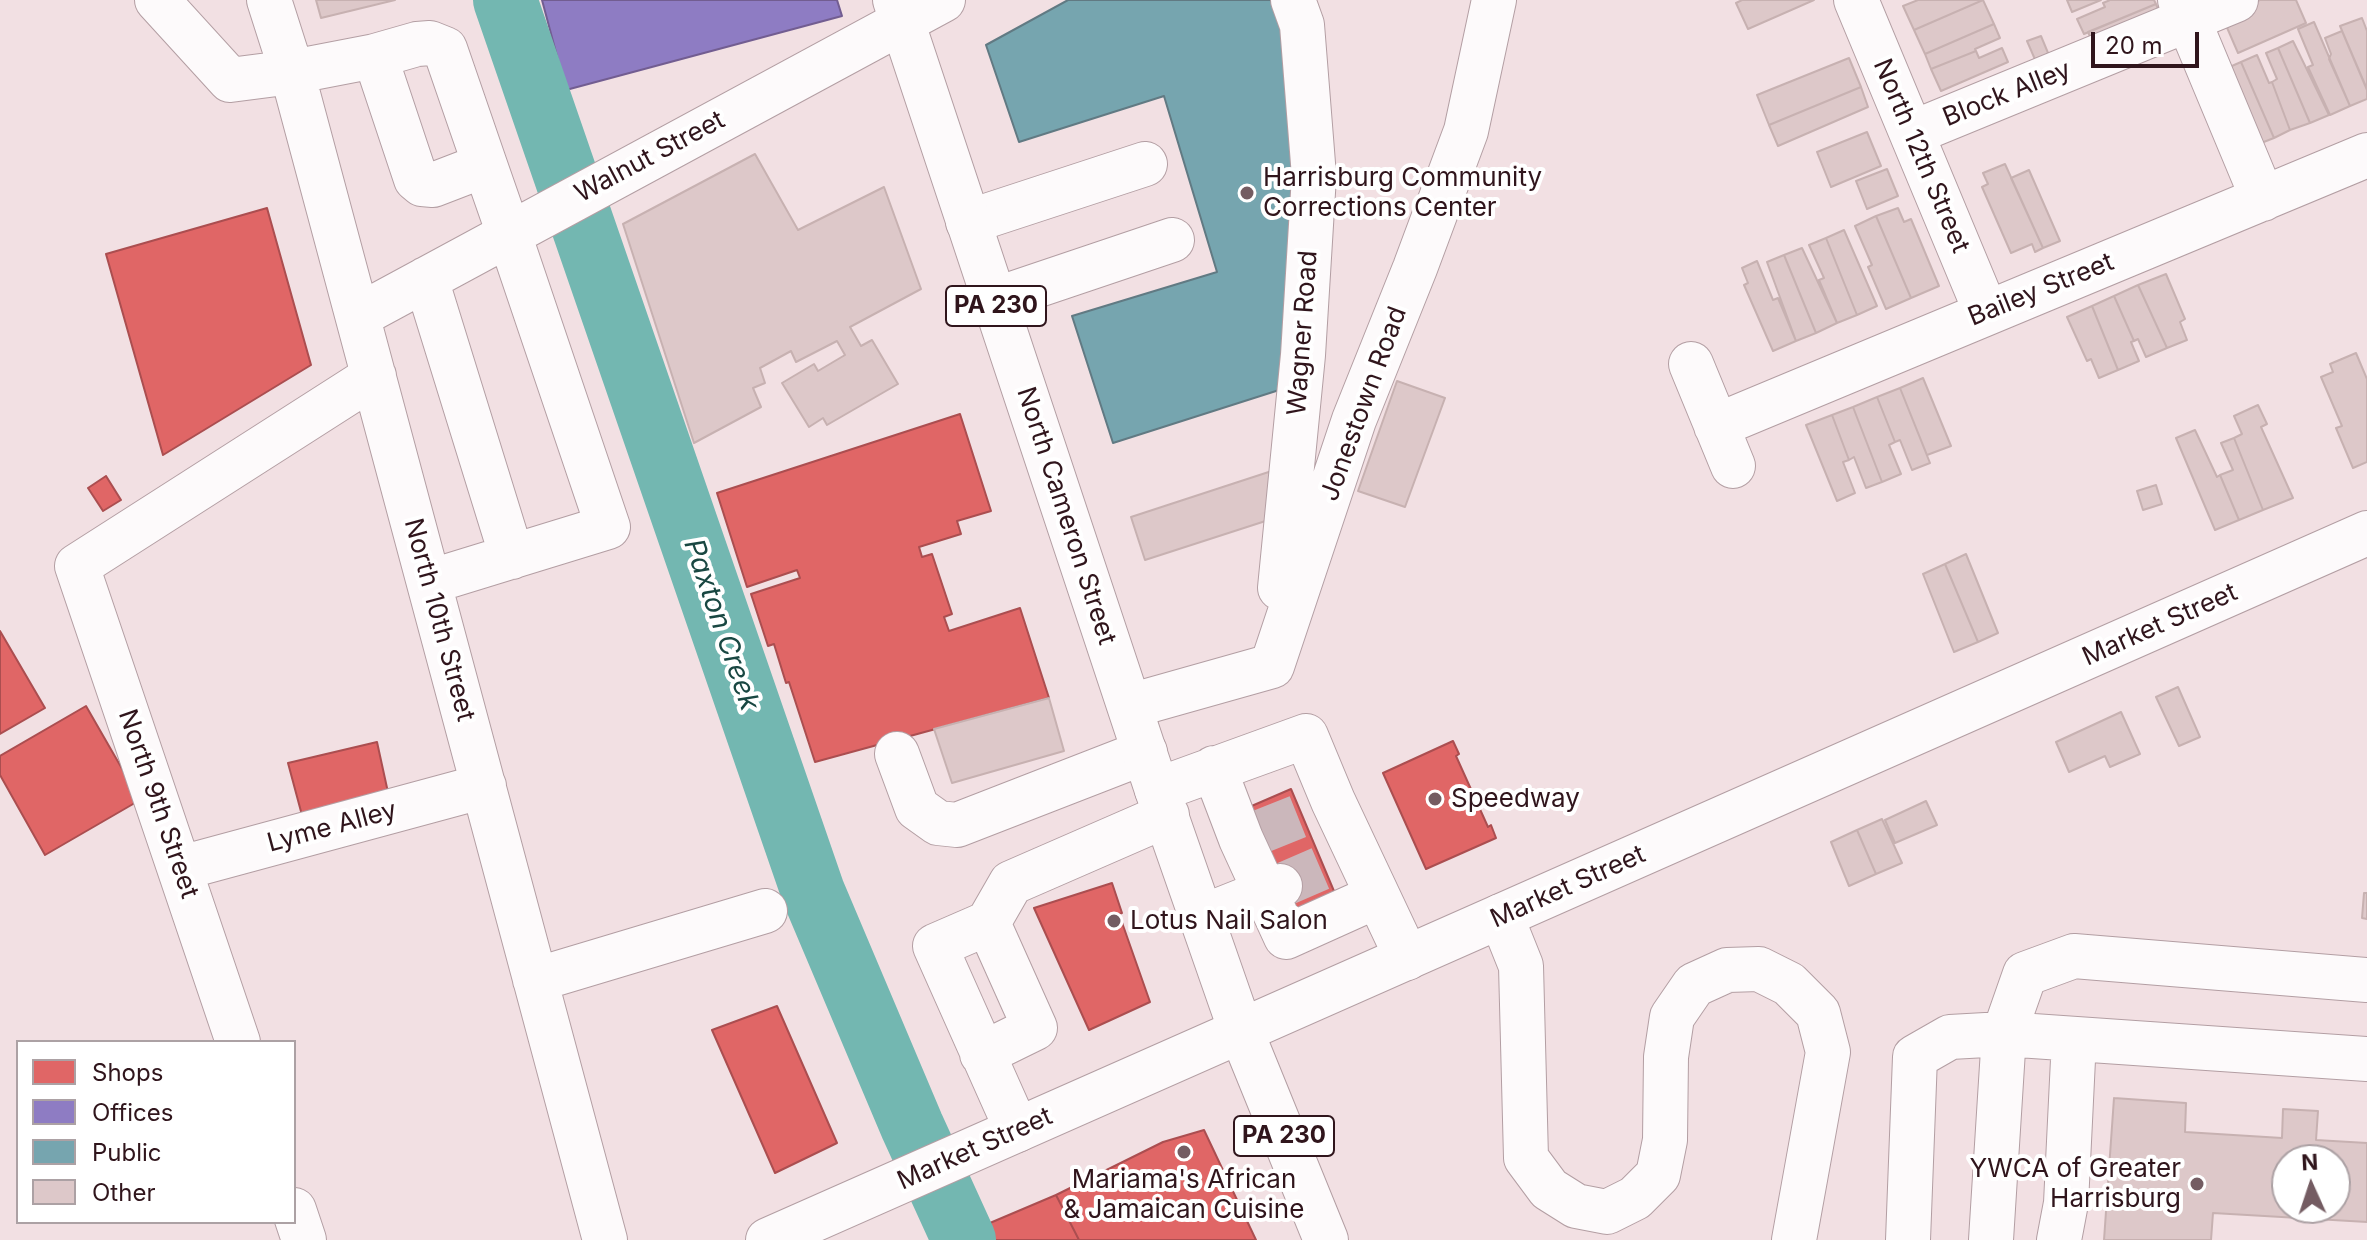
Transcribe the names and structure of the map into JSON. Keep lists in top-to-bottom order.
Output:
{
  "streets": {
    "main road": [
      "Block Alley",
      "North 12th Street",
      "Walnut Street",
      "Bailey Street",
      "PA 230",
      "Wagner Road",
      "Jonestown Road",
      "North Cameron Street",
      "North 10th Street",
      "Market Street",
      "North 9th Street",
      "Lyme Alley"
    ]
  },
  "crossings": [
    ["Block Alley", "North 12th Street"],
    ["North 12th Street", "Bailey Street"],
    ["Walnut Street", "North Cameron Street"],
    ["Walnut Street", "North 10th Street"],
    ["PA 230", "North Cameron Street"],
    ["PA 230", "Market Street"],
    ["Wagner Road", "Jonestown Road"],
    ["North Cameron Street", "Market Street"],
    ["North 10th Street", "North 9th Street"],
    ["North 10th Street", "Lyme Alley"],
    ["North 9th Street", "Lyme Alley"]
  ],
  "water": ["Paxton Creek"],
  "places": [
    "Harrisburg Community Corrections Center",
    "Speedway",
    "Lotus Nail Salon",
    "Mariama's African & Jamaican Cuisine",
    "YWCA of Greater Harrisburg"
  ],
  "legend": [
    "Shops",
    "Offices",
    "Public",
    "Other"
  ],
  "scale_bar": "20 m",
  "north": "top"
}
